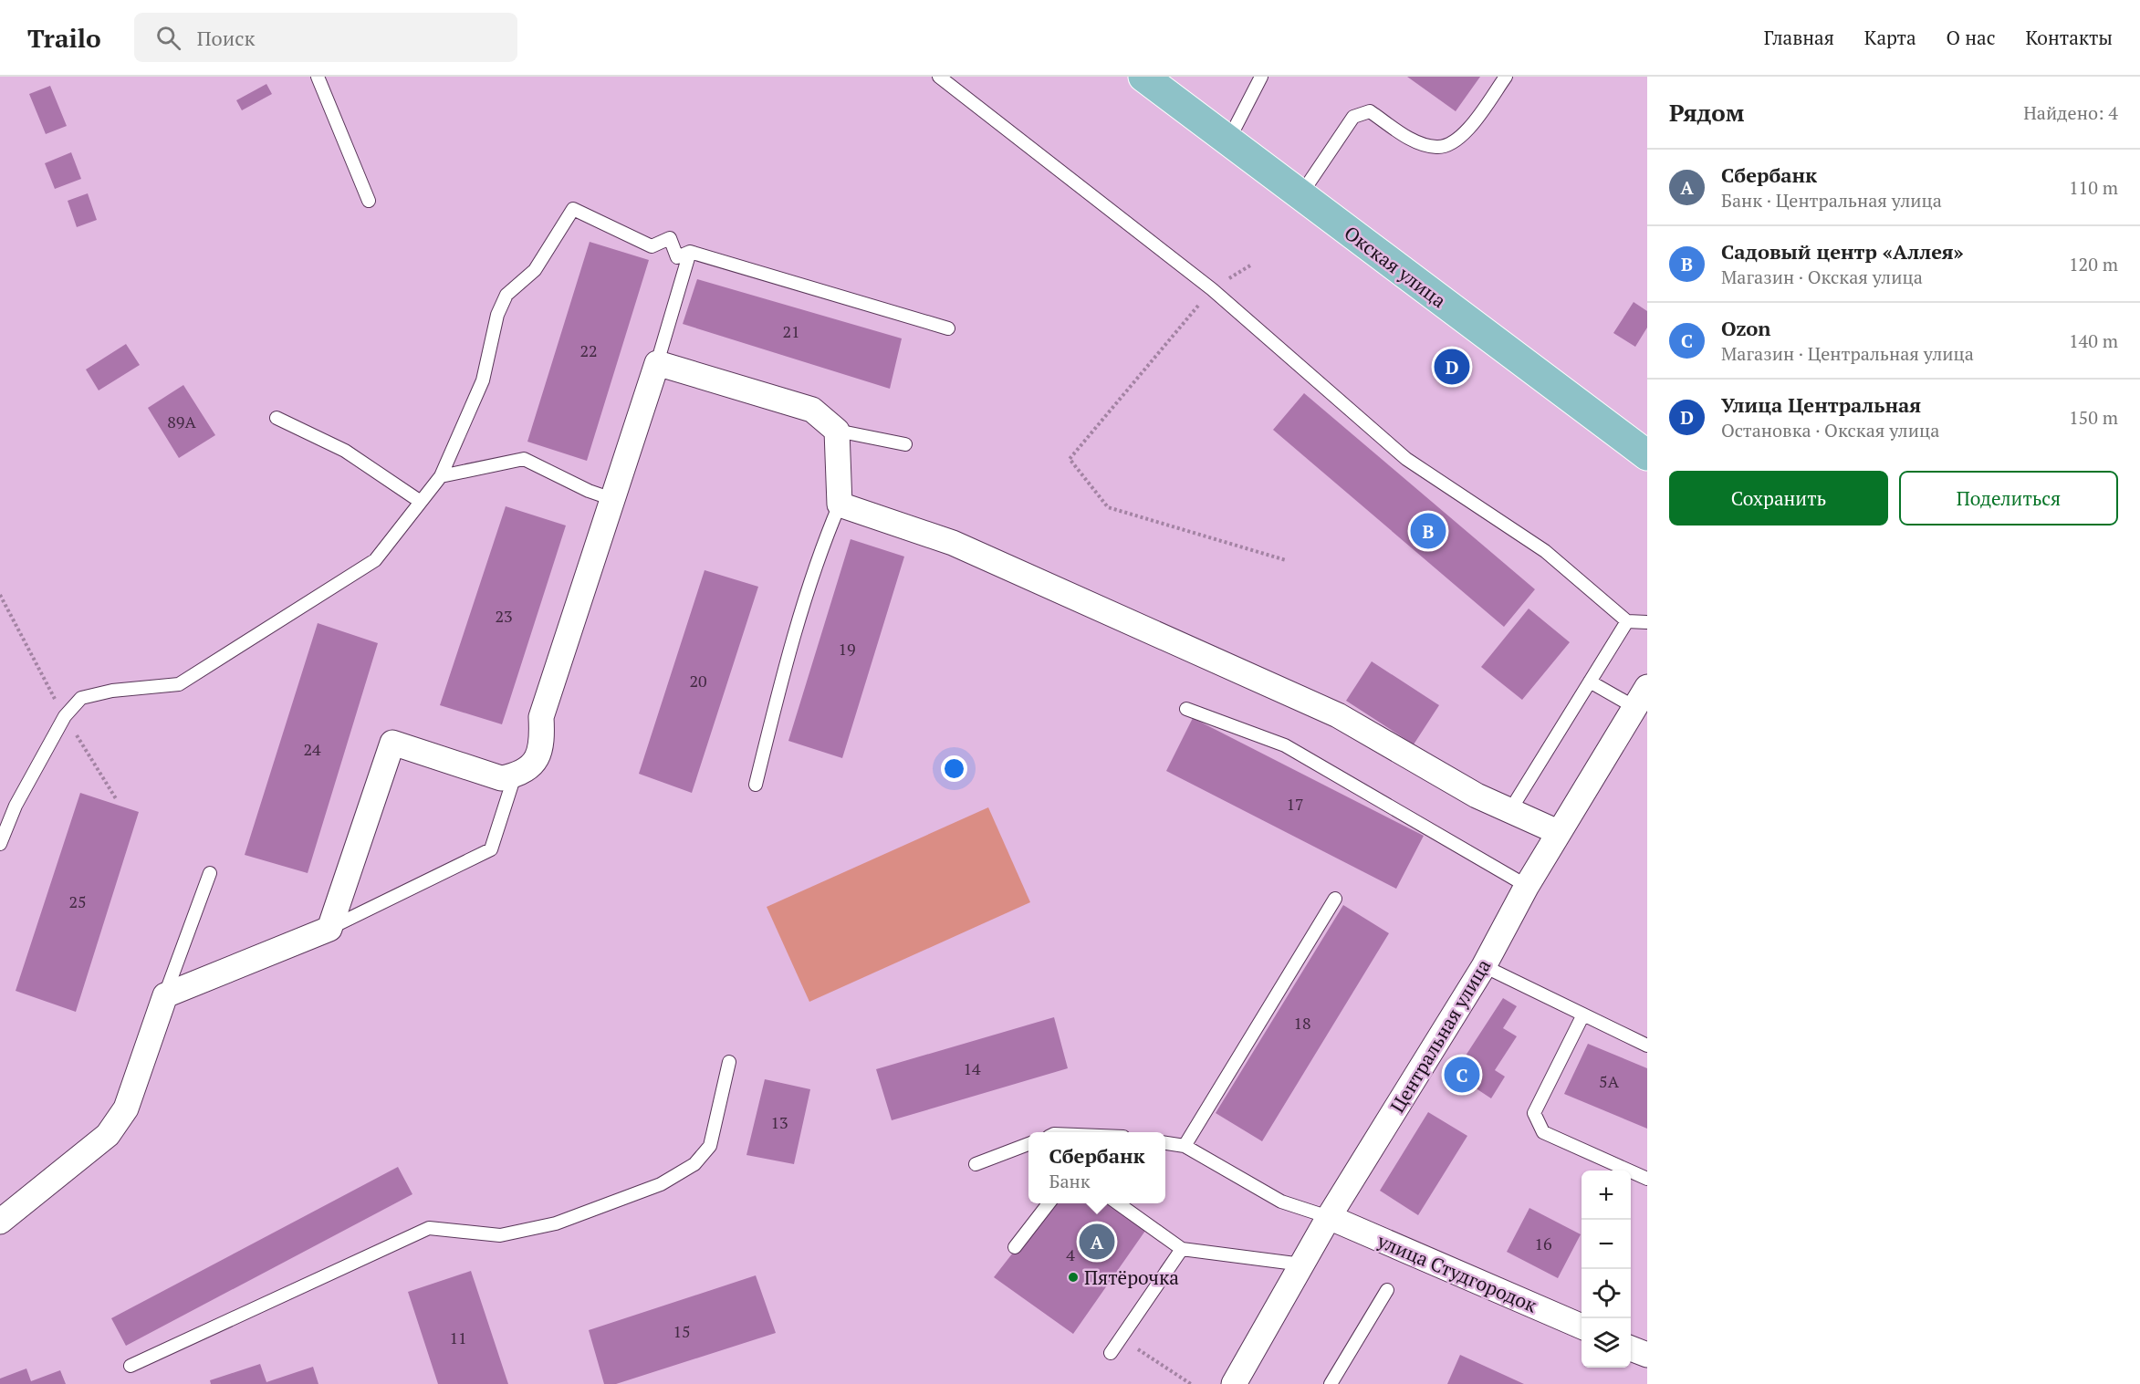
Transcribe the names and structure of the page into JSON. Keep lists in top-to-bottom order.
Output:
{
  "streets": {
    "main road": ["Окская улица"],
    "street": ["Центральная улица", "улица Студгородок"]
  },
  "crossings": [
    ["Центральная улица", "улица Студгородок"]
  ],
  "places": ["Пятёрочка"],
  "house_numbers": [
    "21",
    "22",
    "89А",
    "23",
    "19",
    "20",
    "24",
    "17",
    "25",
    "18",
    "14",
    "5А",
    "13",
    "16",
    "4",
    "15",
    "11"
  ],
  "page": {
    "header": "Trailo",
    "search": "Поиск",
    "nav": [
      "Главная",
      "Карта",
      "О нас",
      "Контакты"
    ],
    "heading": ["Рядом", "Найдено: 4"],
    "list": [
      {
        "mark": "A",
        "name": "Сбербанк",
        "note": "Банк · Центральная улица",
        "value": "110 m"
      },
      {
        "mark": "B",
        "name": "Садовый центр «Аллея»",
        "note": "Магазин · Окская улица",
        "value": "120 m"
      },
      {
        "mark": "C",
        "name": "Ozon",
        "note": "Магазин · Центральная улица",
        "value": "140 m"
      },
      {
        "mark": "D",
        "name": "Улица Центральная",
        "note": "Остановка · Окская улица",
        "value": "150 m"
      }
    ],
    "pins": [
      "D",
      "B",
      "C",
      "A"
    ],
    "buttons": ["Сохранить", "Поделиться"],
    "popup": ["Сбербанк", "Банк"],
    "map_buttons": ["+", "−"]
  }
}
